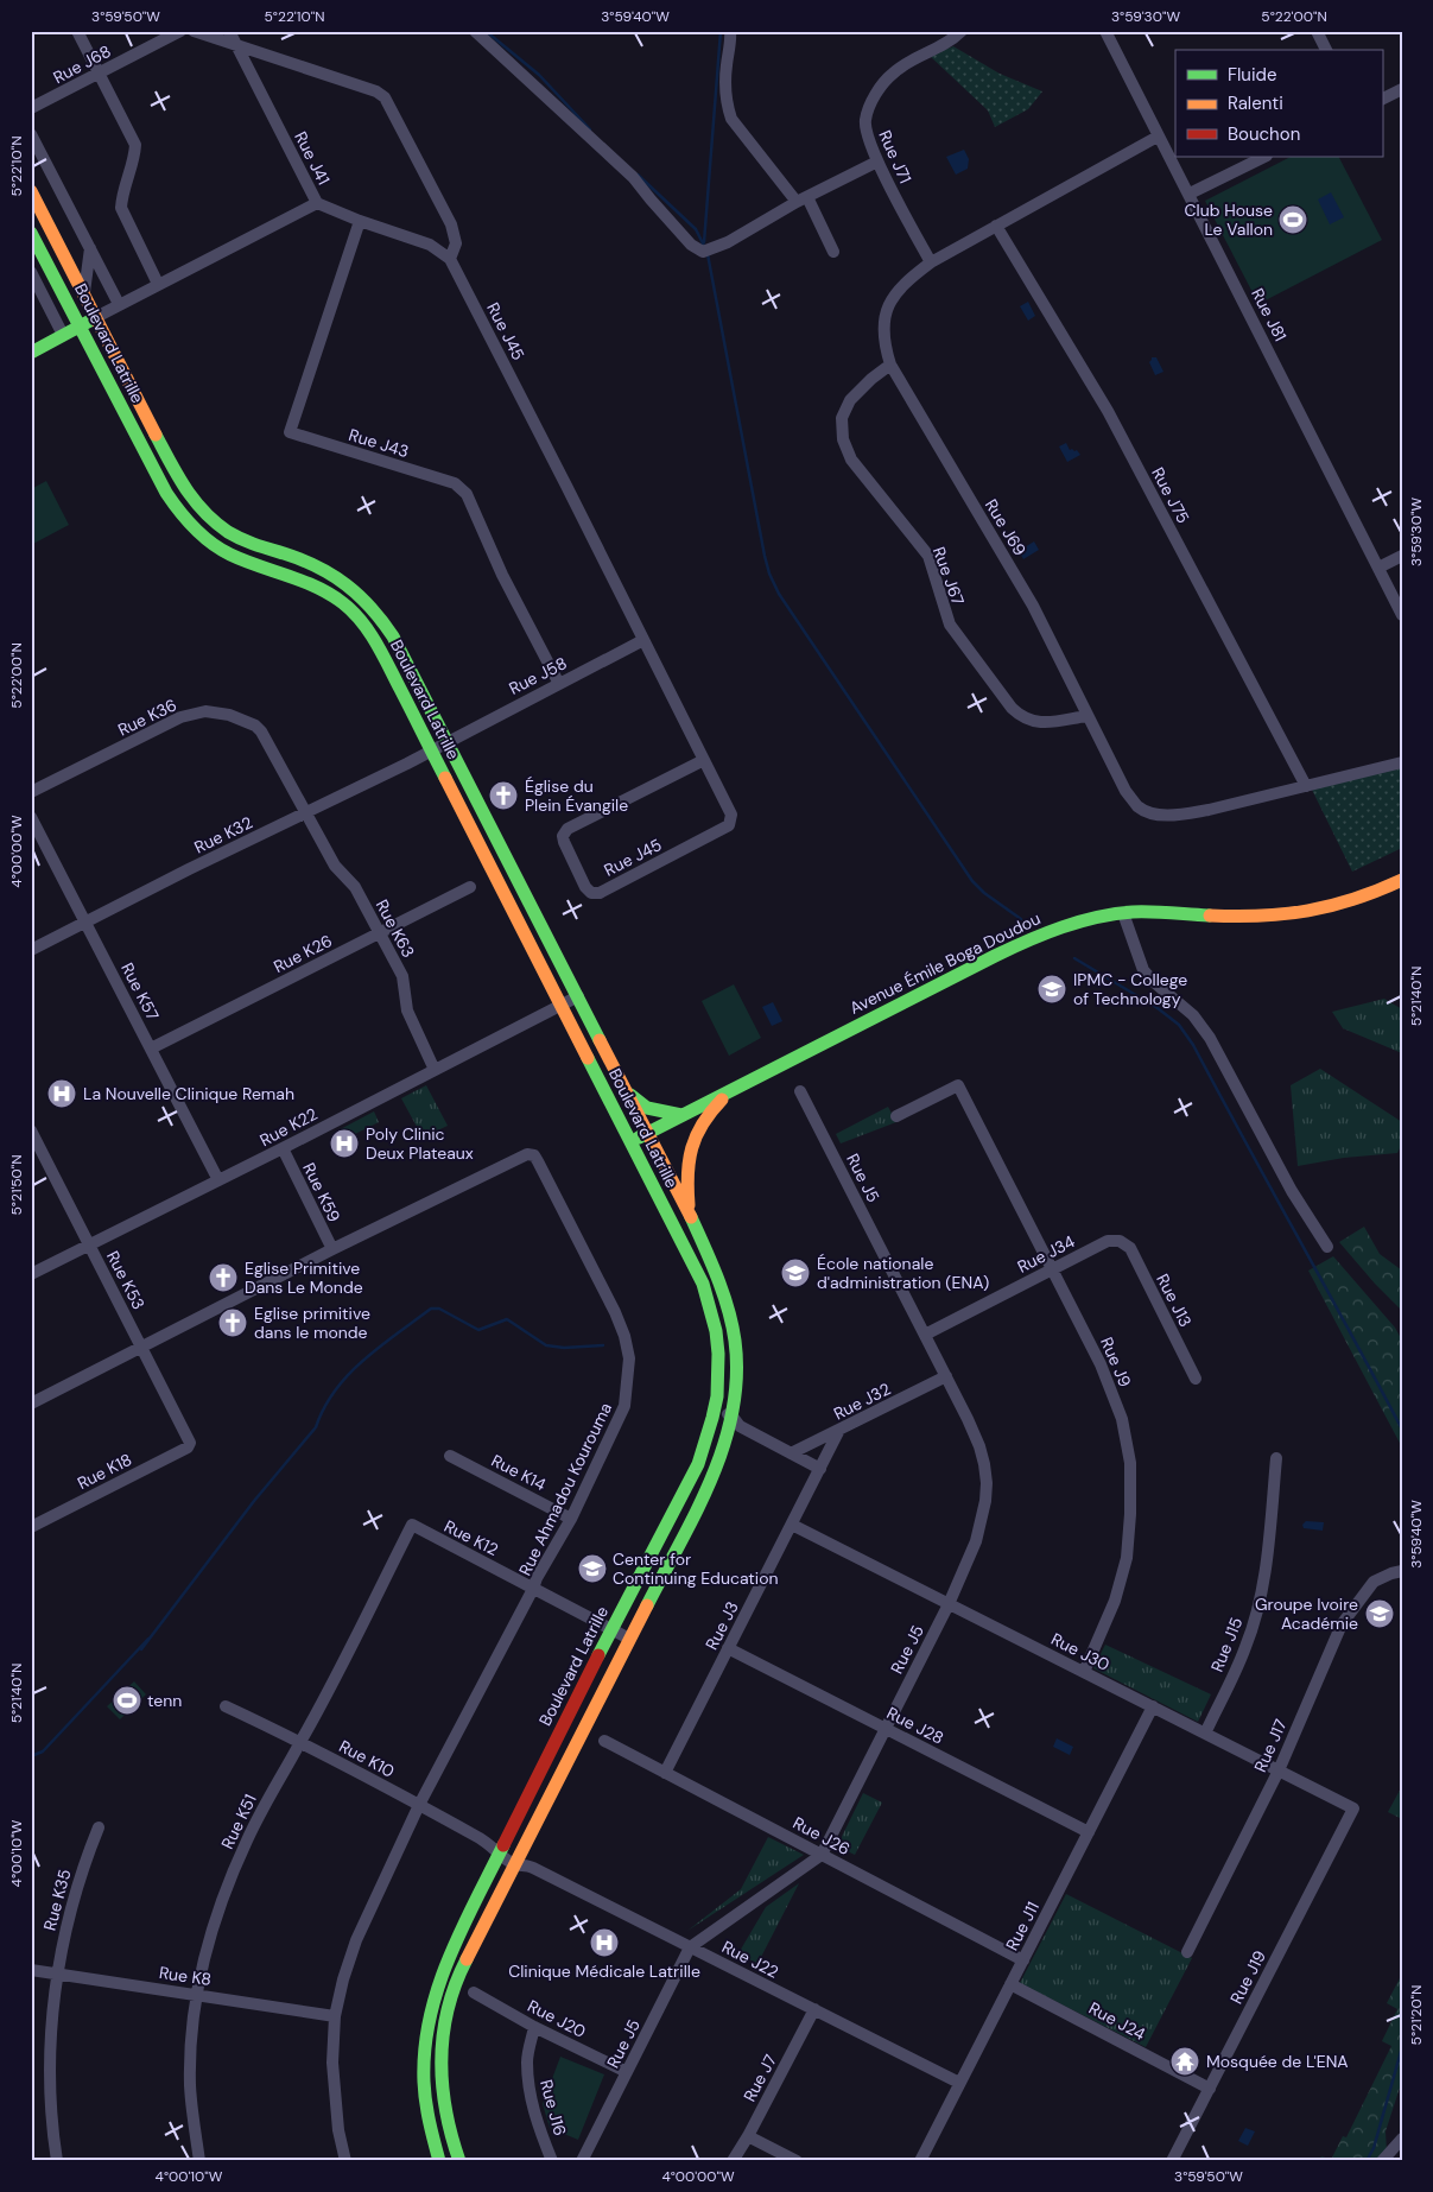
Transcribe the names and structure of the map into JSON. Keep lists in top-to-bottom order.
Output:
{
  "streets": {
    "main road": ["Boulevard Latrille", "Avenue Émile Boga Doudou"],
    "street": [
      "Rue J68",
      "Rue J71",
      "Rue J41",
      "Rue J81",
      "Rue J45",
      "Rue J43",
      "Rue J75",
      "Rue J69",
      "Rue J67",
      "Rue J58",
      "Rue K36",
      "Rue K32",
      "Rue K63",
      "Rue K26",
      "Rue K57",
      "Rue K22",
      "Rue J5",
      "Rue K59",
      "Rue J34",
      "Rue K53",
      "Rue J13",
      "Rue J9",
      "Rue J32",
      "Rue K18",
      "Rue K14",
      "Rue Ahmadou Kourouma",
      "Rue K12",
      "Rue J3",
      "Rue J15",
      "Rue J30",
      "Rue J28",
      "Rue J17",
      "Rue K10",
      "Rue K51",
      "Rue J26",
      "Rue K35",
      "Rue J11",
      "Rue J22",
      "Rue K8",
      "Rue J19",
      "Rue J20",
      "Rue J24",
      "Rue J7",
      "Rue J16"
    ]
  },
  "crossings": [
    ["Rue J71", "Rue J69"],
    ["Rue J41", "Rue J45"],
    ["Rue J41", "Rue J43"],
    ["Rue J81", "Rue J69"],
    ["Rue J45", "Rue J58"],
    ["Boulevard Latrille", "Rue J58"],
    ["Boulevard Latrille", "Rue K32"],
    ["Boulevard Latrille", "Avenue Émile Boga Doudou"],
    ["Boulevard Latrille", "Rue K22"],
    ["Boulevard Latrille", "Rue K12"],
    ["Boulevard Latrille", "Rue K10"],
    ["Boulevard Latrille", "Rue J22"],
    ["Rue J43", "Rue J58"],
    ["Rue J75", "Rue J69"],
    ["Rue J69", "Rue J67"],
    ["Rue J58", "Rue K32"],
    ["Rue K36", "Rue K32"],
    ["Rue K36", "Rue K63"],
    ["Rue K32", "Rue K63"],
    ["Rue K32", "Rue K57"],
    ["Rue K63", "Rue K26"],
    ["Rue K63", "Rue K22"],
    ["Rue K26", "Rue K57"],
    ["Rue K57", "Rue K22"],
    ["Rue K22", "Rue K59"],
    ["Rue K22", "Rue K53"],
    ["Rue J5", "Rue J34"],
    ["Rue J5", "Rue J32"],
    ["Rue J5", "Rue J30"],
    ["Rue J5", "Rue J28"],
    ["Rue J5", "Rue J26"],
    ["Rue J5", "Rue J22"],
    ["Rue J5", "Rue J20"],
    ["Rue K59", "Rue Ahmadou Kourouma"],
    ["Rue J34", "Rue J13"],
    ["Rue J34", "Rue J9"],
    ["Rue K53", "Rue K18"],
    ["Rue K53", "Rue Ahmadou Kourouma"],
    ["Rue J9", "Rue J30"],
    ["Rue J32", "Rue J3"],
    ["Rue K14", "Rue Ahmadou Kourouma"],
    ["Rue Ahmadou Kourouma", "Rue K12"],
    ["Rue Ahmadou Kourouma", "Rue K10"],
    ["Rue Ahmadou Kourouma", "Rue K8"],
    ["Rue K12", "Rue K51"],
    ["Rue J3", "Rue J30"],
    ["Rue J3", "Rue J28"],
    ["Rue J3", "Rue J26"],
    ["Rue J15", "Rue J30"],
    ["Rue J30", "Rue J17"],
    ["Rue J30", "Rue J11"],
    ["Rue J30", "Rue J19"],
    ["Rue J28", "Rue J11"],
    ["Rue K10", "Rue K51"],
    ["Rue K10", "Rue J22"],
    ["Rue K51", "Rue K8"],
    ["Rue J26", "Rue J11"],
    ["Rue K35", "Rue K8"],
    ["Rue J11", "Rue J22"],
    ["Rue J11", "Rue J24"],
    ["Rue J22", "Rue J7"],
    ["Rue J19", "Rue J24"],
    ["Rue J20", "Rue J16"]
  ],
  "places": {
    "sports": ["Club House Le Vallon", "tenn"],
    "church": ["Église du Plein Évangile", "Eglise Primitive Dans Le Monde", "Eglise primitive dans le monde"],
    "school or university": [
      "IPMC - College of Technology",
      "École nationale d'administration (ENA)",
      "Center for Continuing Education",
      "Groupe Ivoire Académie"
    ],
    "hospital": ["La Nouvelle Clinique Remah", "Poly Clinic Deux Plateaux", "Clinique Médicale Latrille"],
    "temple": ["Mosquée de L'ENA"]
  },
  "legend": ["Fluide", "Ralenti", "Bouchon"],
  "coordinates": [
    "3°59'50\"W",
    "5°22'10\"N",
    "3°59'40\"W",
    "3°59'30\"W",
    "5°22'00\"N",
    "4°00'00\"W",
    "5°21'40\"N",
    "5°21'50\"N",
    "4°00'10\"W",
    "5°21'20\"N"
  ]
}
